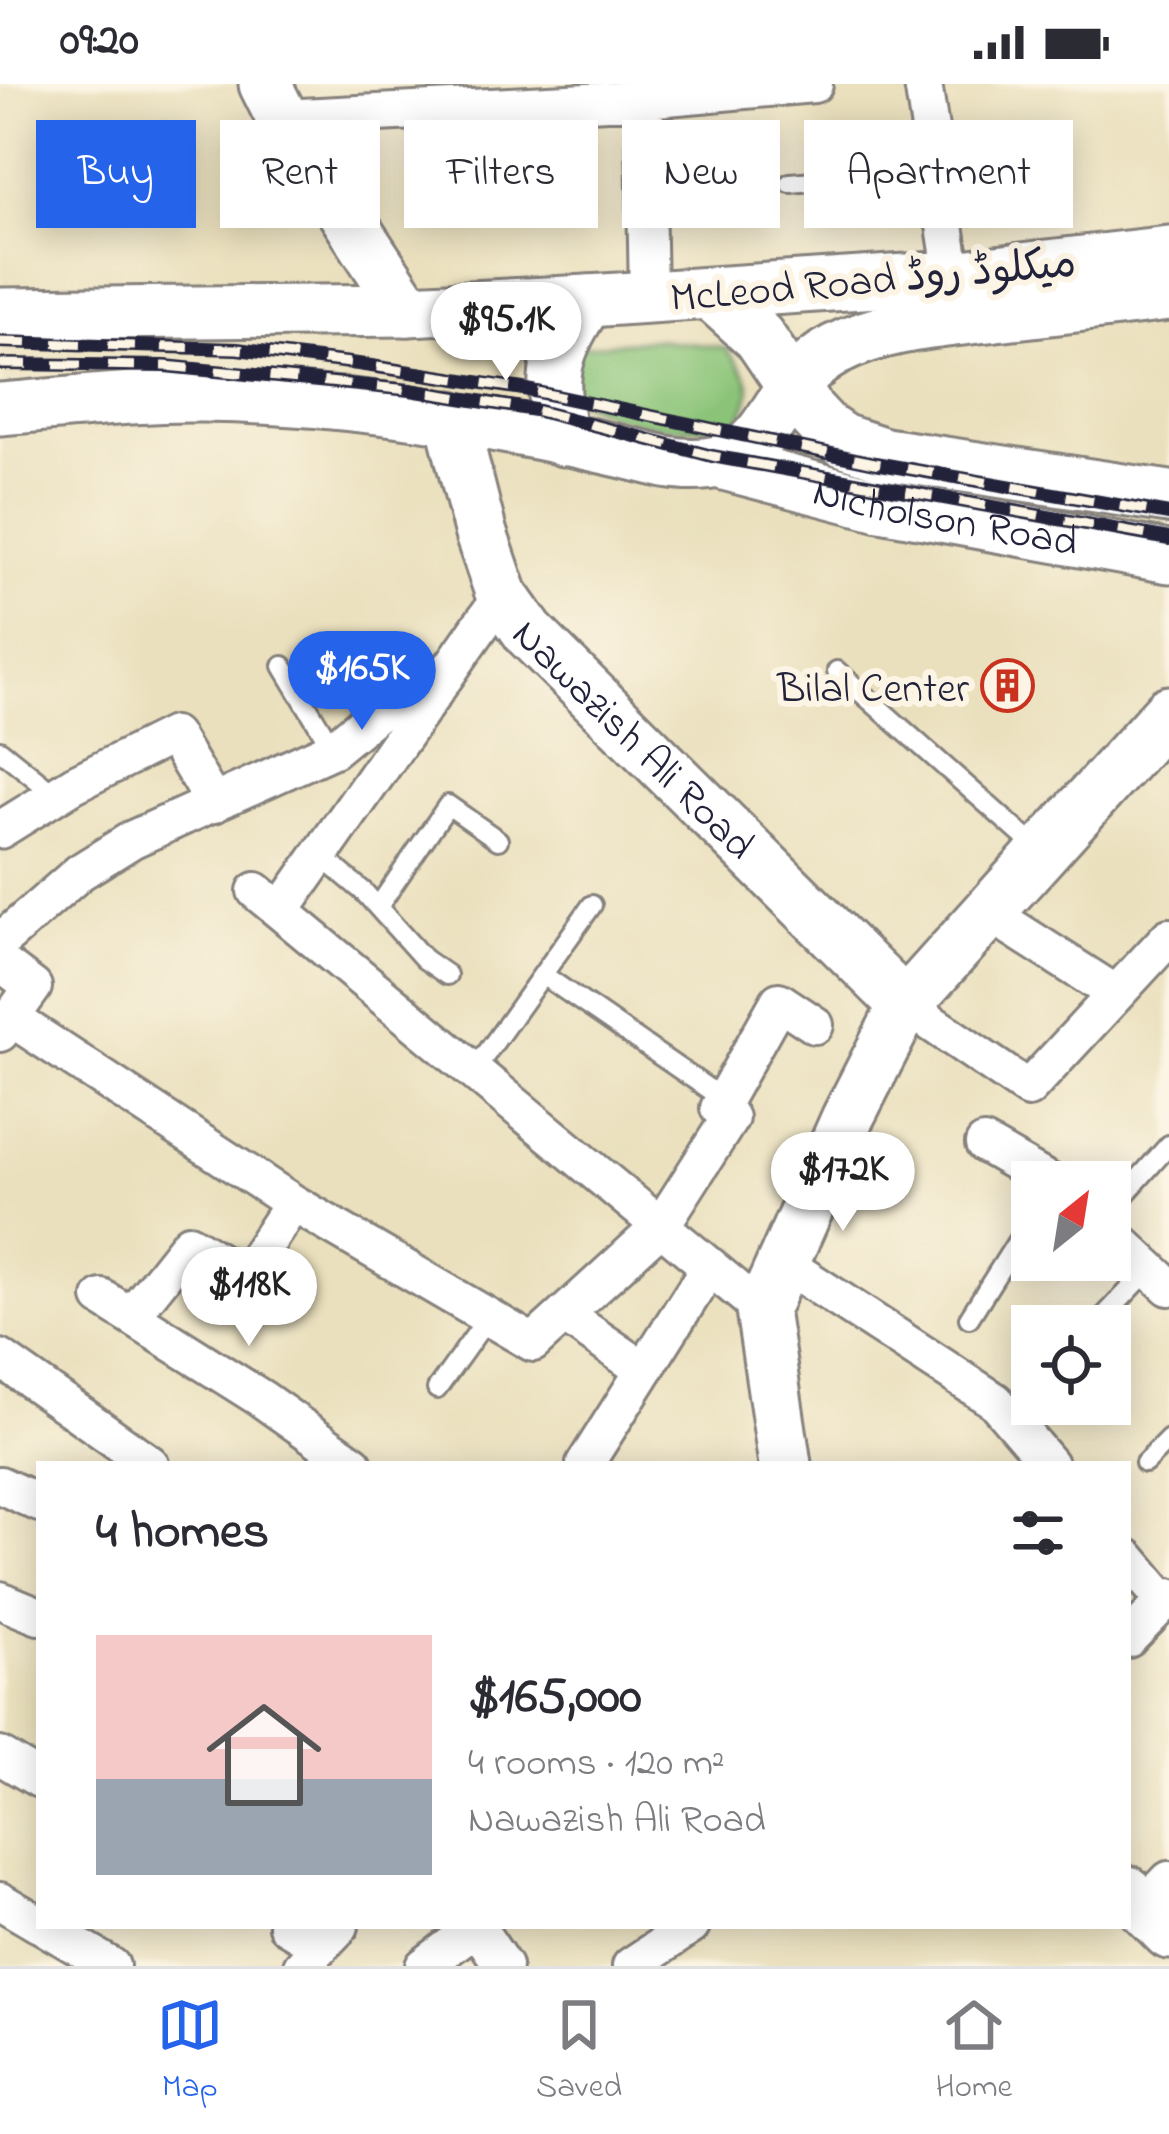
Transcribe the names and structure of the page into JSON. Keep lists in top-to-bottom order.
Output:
{
  "streets": {
    "main road": ["McLeod Road میکلوڈ روڈ", "Nicholson Road", "Nawazish Ali Road"]
  },
  "crossings": [
    ["McLeod Road میکلوڈ روڈ", "Nicholson Road"]
  ],
  "places": {
    "building": ["Bilal Center"]
  },
  "north": "top right",
  "page": {
    "status": "09:20",
    "chip": [
      "Buy",
      "Rent",
      "Filters",
      "New",
      "Apartment"
    ],
    "price": [
      "$95.1K",
      "$165K",
      "$172K",
      "$118K"
    ],
    "heading": "4 homes",
    "list": [
      {
        "name": "$165,000",
        "note": "4 rooms · 120 m² · Nawazish Ali Road"
      }
    ],
    "tabs": ["Map", "Saved", "Home"]
  }
}
